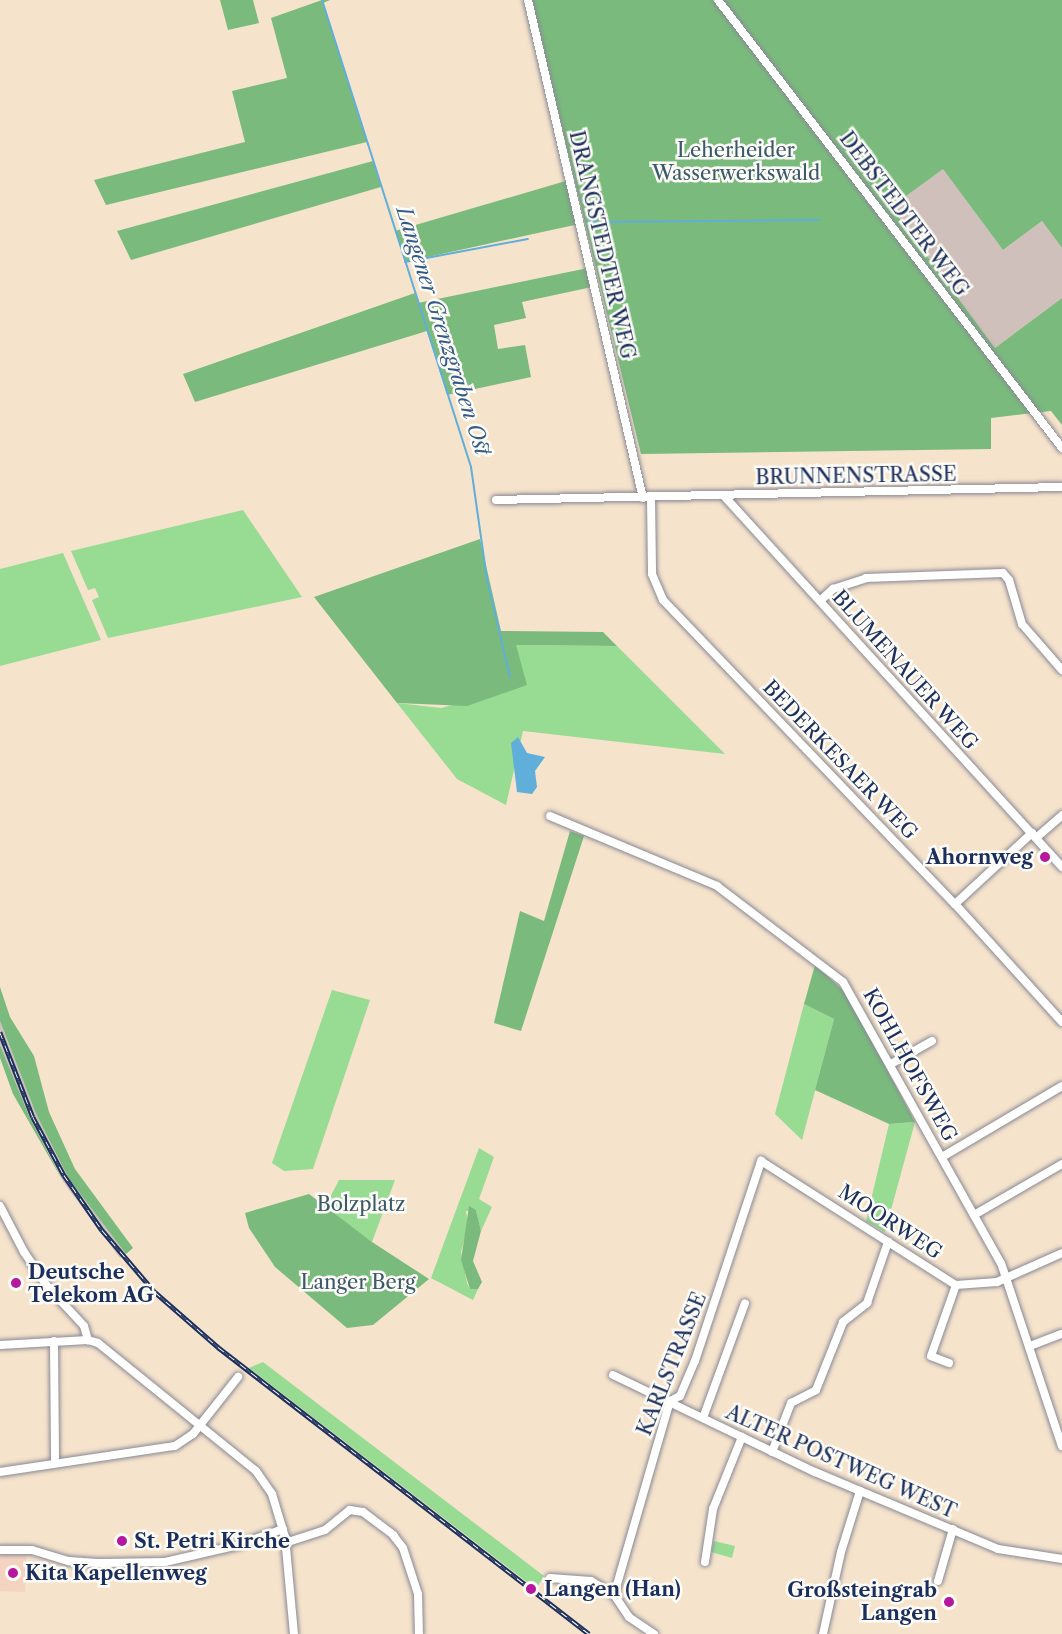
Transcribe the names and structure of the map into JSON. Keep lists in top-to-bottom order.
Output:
{
  "streets": {
    "street": [
      "DEBSTEDTER WEG",
      "DRANGSTEDTER WEG",
      "BRUNNENSTRASSE",
      "BLUMENAUER WEG",
      "BEDERKESAER WEG",
      "KOHLHOFSWEG",
      "MOORWEG",
      "KARLSTRASSE",
      "ALTER POSTWEG WEST"
    ]
  },
  "crossings": [
    ["DRANGSTEDTER WEG", "BRUNNENSTRASSE"],
    ["DRANGSTEDTER WEG", "BEDERKESAER WEG"],
    ["BRUNNENSTRASSE", "BLUMENAUER WEG"],
    ["BRUNNENSTRASSE", "BEDERKESAER WEG"],
    ["MOORWEG", "KARLSTRASSE"],
    ["KARLSTRASSE", "ALTER POSTWEG WEST"]
  ],
  "water": ["Langener Grenzgraben Ost"],
  "parks": ["Leherheider Wasserwerkswald", "Bolzplatz", "Langer Berg"],
  "places": [
    "Ahornweg",
    "Deutsche Telekom AG",
    "St. Petri Kirche",
    "Kita Kapellenweg",
    "Langen (Han)",
    "Großsteingrab Langen"
  ]
}
